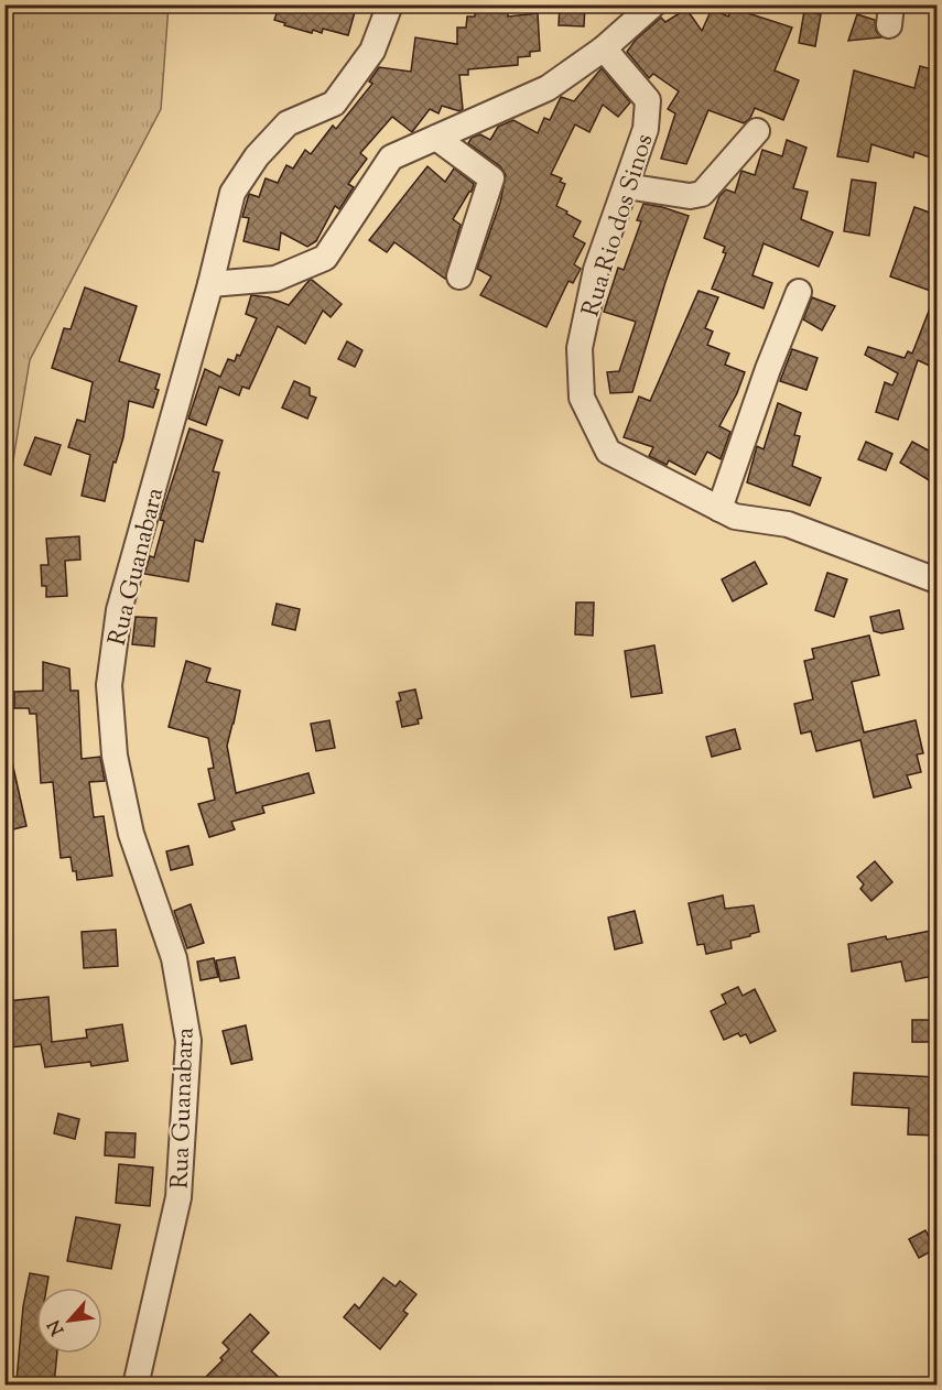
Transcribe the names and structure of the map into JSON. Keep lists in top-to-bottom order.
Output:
{
  "streets": {
    "street": ["Rua Rio dos Sinos", "Rua Guanabara"]
  },
  "north": "bottom left"
}
